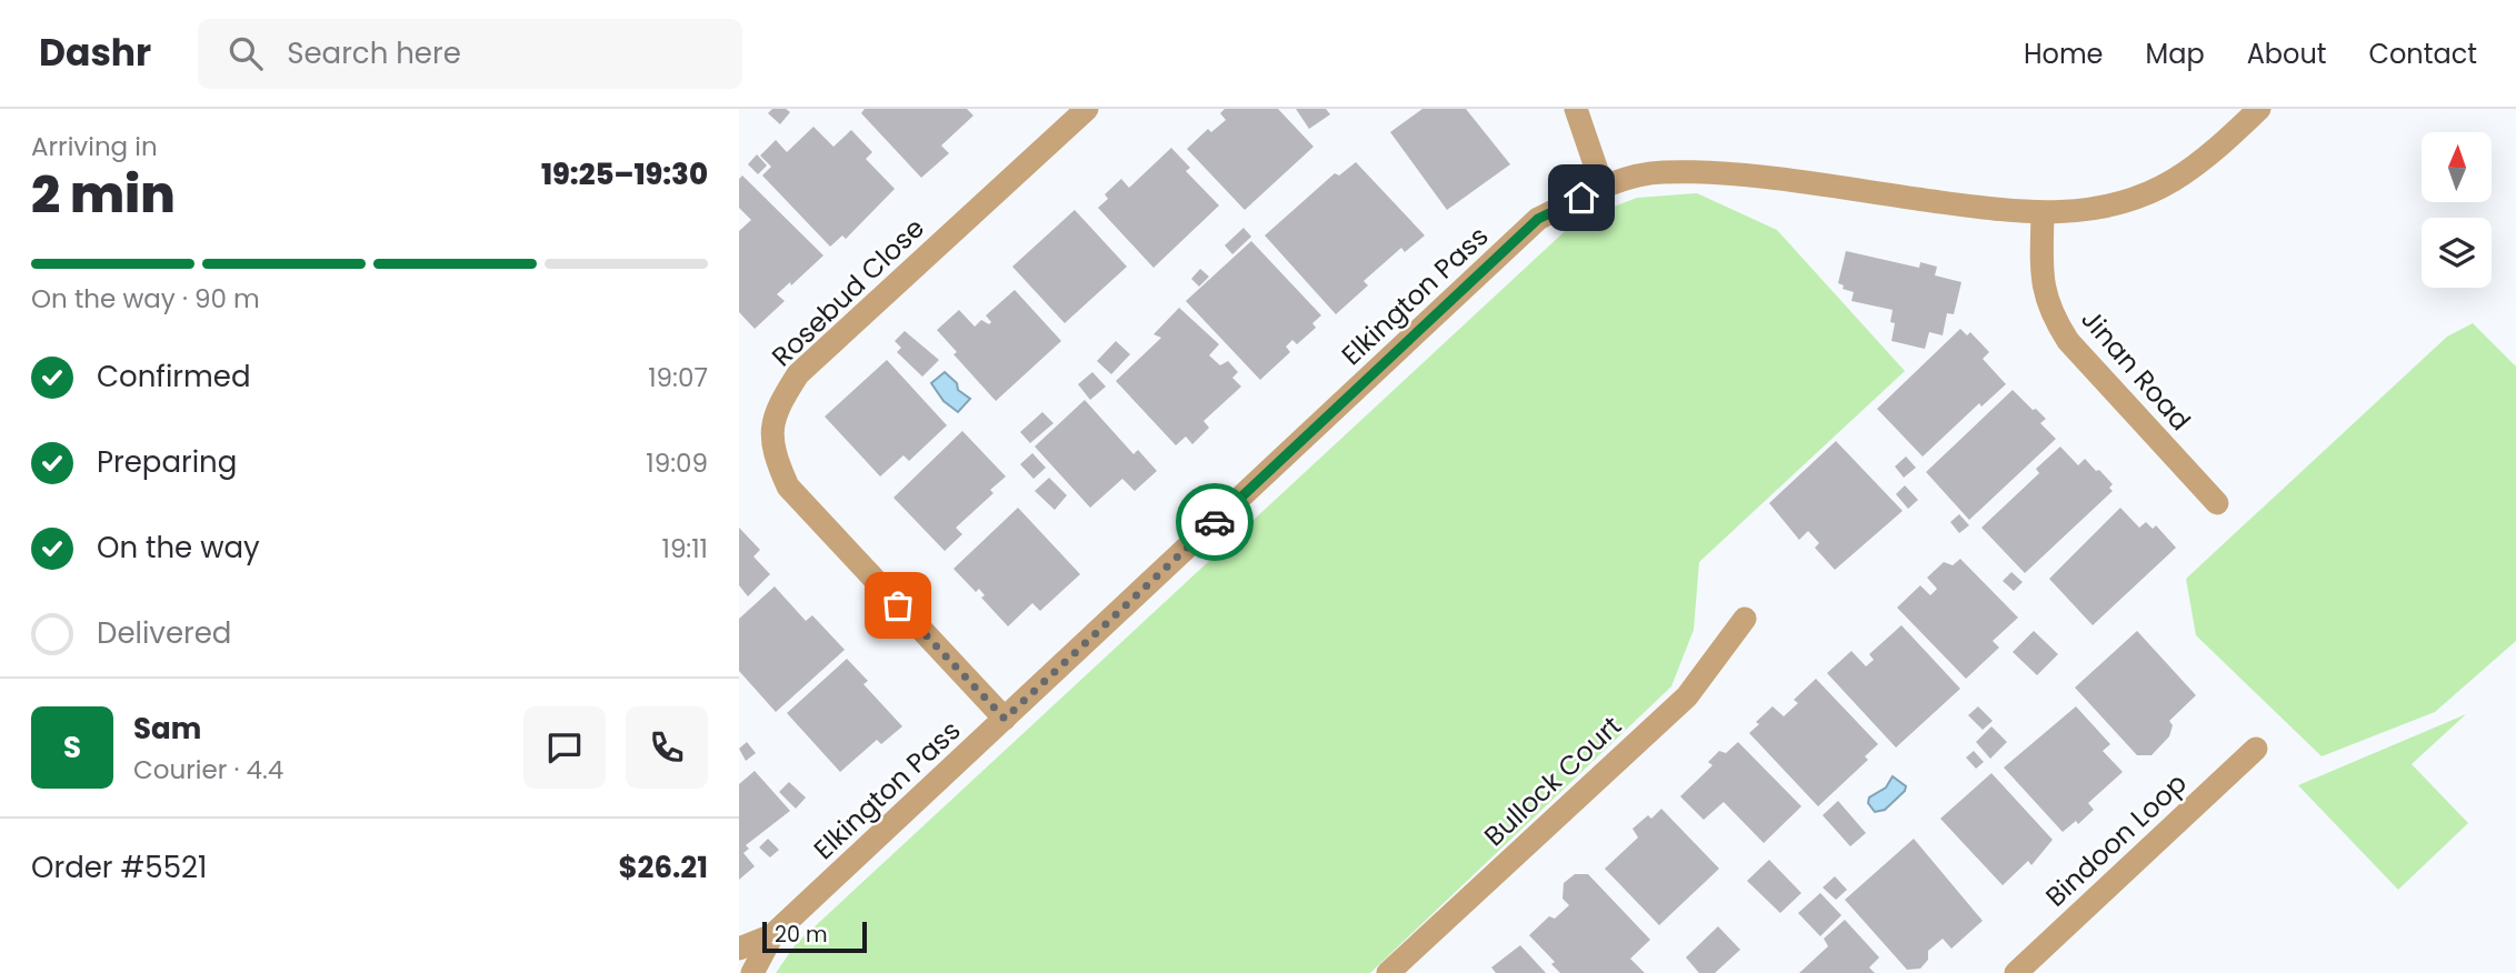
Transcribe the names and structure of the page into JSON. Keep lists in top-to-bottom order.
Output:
{
  "streets": {
    "street": [
      "Rosebud Close",
      "Elkington Pass",
      "Jinan Road",
      "Bullock Court",
      "Bindoon Loop"
    ]
  },
  "crossings": [
    ["Rosebud Close", "Elkington Pass"],
    ["Elkington Pass", "Jinan Road"]
  ],
  "scale_bar": "20 m",
  "north": "top",
  "page": {
    "header": "Dashr",
    "search": "Search here",
    "nav": [
      "Home",
      "Map",
      "About",
      "Contact"
    ],
    "heading": ["2 min", "Arriving in", "19:25–19:30"],
    "panel": [
      "Sam",
      "Courier · 4.4",
      "Order #5521",
      "$26.21"
    ],
    "bar": "On the way · 90 m",
    "list": [
      ["Confirmed", "19:07"],
      ["Preparing", "19:09"],
      ["On the way", "19:11"],
      "Delivered"
    ],
    "round": "S",
    "scale": "20 m"
  }
}
